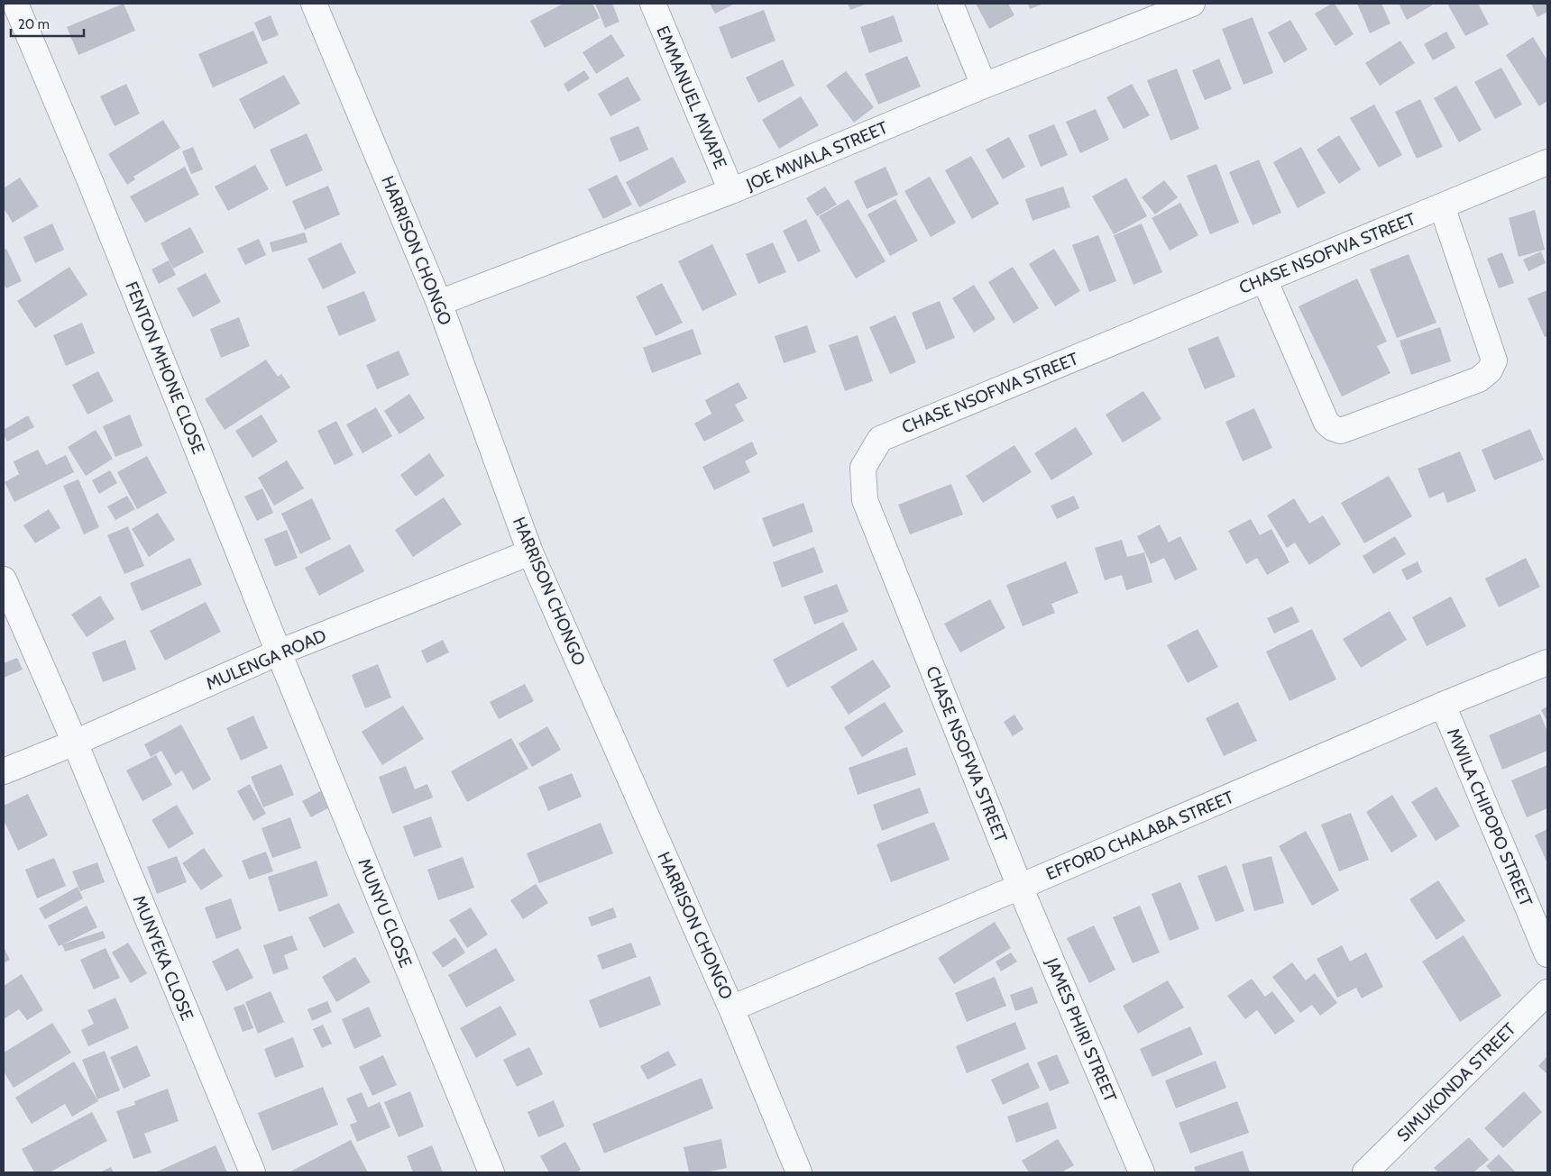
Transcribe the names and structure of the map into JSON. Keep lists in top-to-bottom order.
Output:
{
  "streets": {
    "street": [
      "EMMANUEL MWAPE",
      "JOE MWALA STREET",
      "HARRISON CHONGO",
      "CHASE NSOFWA STREET",
      "FENTON MHONE CLOSE",
      "MULENGA ROAD",
      "MWILA CHIPOPO STREET",
      "EFFORD CHALABA STREET",
      "MUNYU CLOSE",
      "MUNYEKA CLOSE",
      "JAMES PHIRI STREET",
      "SIMUKONDA STREET"
    ]
  },
  "crossings": [
    ["EMMANUEL MWAPE", "JOE MWALA STREET"],
    ["JOE MWALA STREET", "HARRISON CHONGO"],
    ["HARRISON CHONGO", "MULENGA ROAD"],
    ["HARRISON CHONGO", "EFFORD CHALABA STREET"],
    ["CHASE NSOFWA STREET", "EFFORD CHALABA STREET"],
    ["CHASE NSOFWA STREET", "JAMES PHIRI STREET"],
    ["FENTON MHONE CLOSE", "MULENGA ROAD"],
    ["FENTON MHONE CLOSE", "MUNYU CLOSE"],
    ["MULENGA ROAD", "MUNYU CLOSE"],
    ["MULENGA ROAD", "MUNYEKA CLOSE"],
    ["MWILA CHIPOPO STREET", "EFFORD CHALABA STREET"],
    ["EFFORD CHALABA STREET", "JAMES PHIRI STREET"]
  ],
  "scale_bar": "20 m"
}
